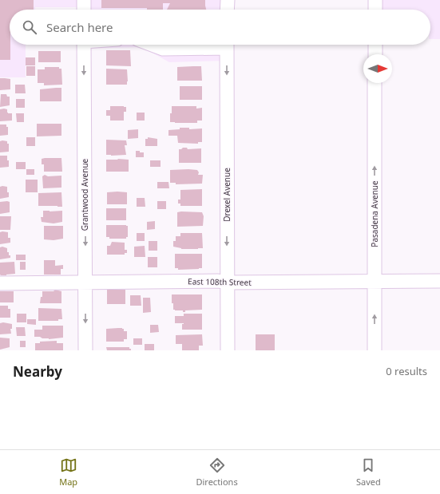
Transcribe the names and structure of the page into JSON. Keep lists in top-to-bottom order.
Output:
{
  "streets": {
    "street": [
      "Grantwood Avenue",
      "Drexel Avenue",
      "Pasadena Avenue",
      "East 108th Street"
    ]
  },
  "crossings": [
    ["Grantwood Avenue", "East 108th Street"],
    ["Drexel Avenue", "East 108th Street"],
    ["Pasadena Avenue", "East 108th Street"]
  ],
  "one_way": ["Grantwood Avenue", "Drexel Avenue", "Pasadena Avenue"],
  "north": "right",
  "page": {
    "search": "Search here",
    "heading": ["Nearby", "0 results"],
    "nav": ["Map", "Directions", "Saved"]
  }
}
